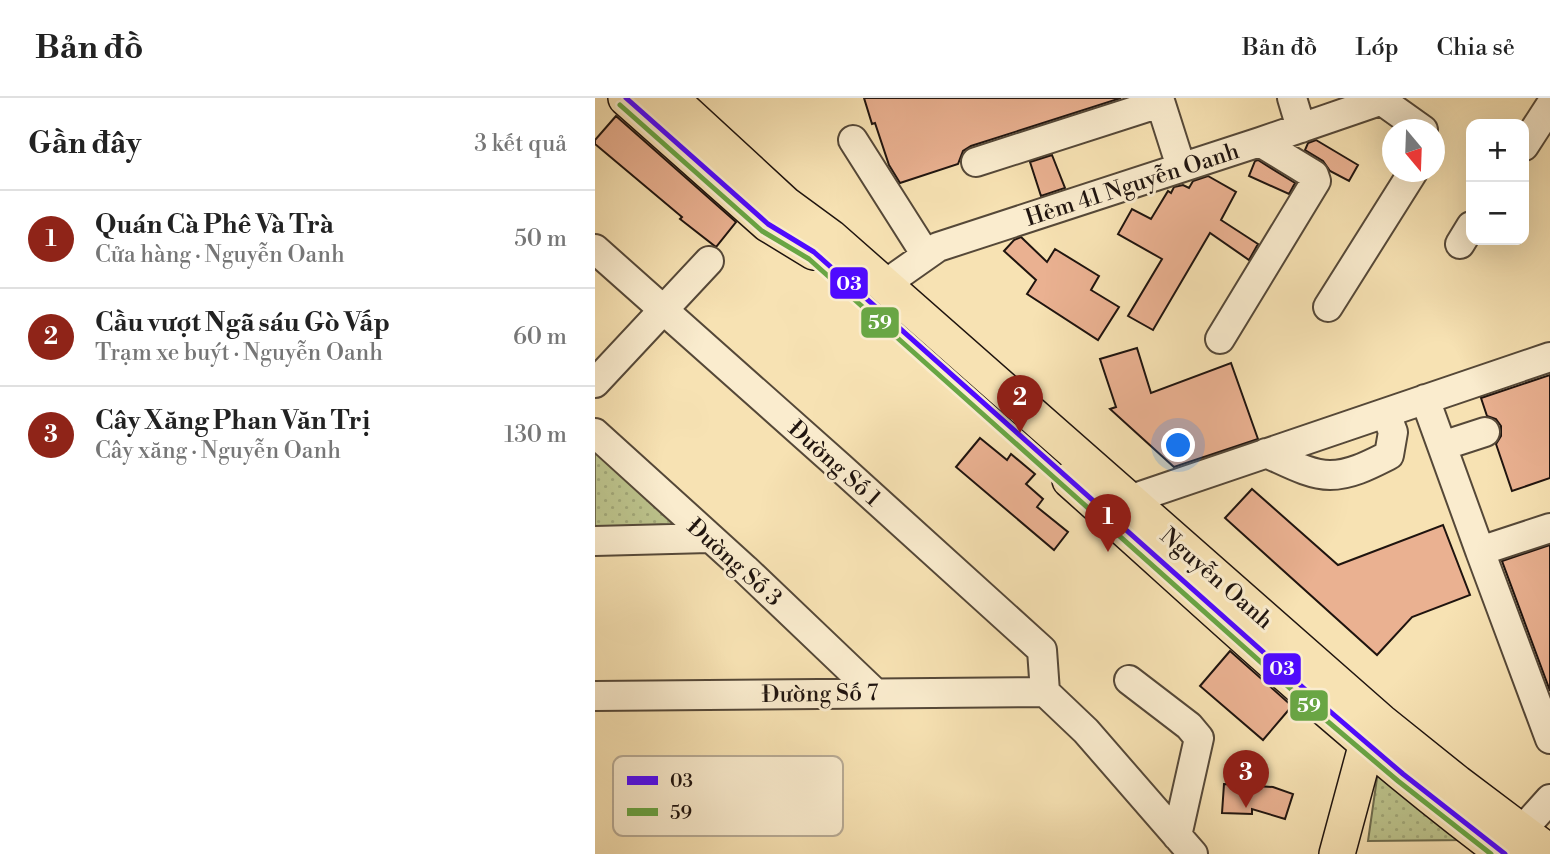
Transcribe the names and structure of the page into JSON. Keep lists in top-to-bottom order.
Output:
{
  "streets": {
    "main road": ["Nguyễn Oanh"],
    "street": [
      "Hẻm 41 Nguyễn Oanh",
      "Đường Số 1",
      "Đường Số 3",
      "Đường Số 7"
    ]
  },
  "crossings": [
    ["Hẻm 41 Nguyễn Oanh", "Nguyễn Oanh"],
    ["Đường Số 1", "Đường Số 7"],
    ["Đường Số 3", "Đường Số 7"]
  ],
  "lines": ["transit line 03", "transit line 59"],
  "legend": ["03", "59"],
  "north": "bottom",
  "page": {
    "header": "Bản đồ",
    "nav": ["Bản đồ", "Lớp", "Chia sẻ"],
    "heading": ["Gần đây", "3 kết quả"],
    "map_buttons": ["+", "−"],
    "list": [
      {
        "mark": "1",
        "name": "Quán Cà Phê Và Trà",
        "note": "Cửa hàng · Nguyễn Oanh",
        "value": "50 m"
      },
      {
        "mark": "2",
        "name": "Cầu vượt Ngã sáu Gò Vấp",
        "note": "Trạm xe buýt · Nguyễn Oanh",
        "value": "60 m"
      },
      {
        "mark": "3",
        "name": "Cây Xăng Phan Văn Trị",
        "note": "Cây xăng · Nguyễn Oanh",
        "value": "130 m"
      }
    ],
    "pins": ["2", "1", "3"]
  }
}
